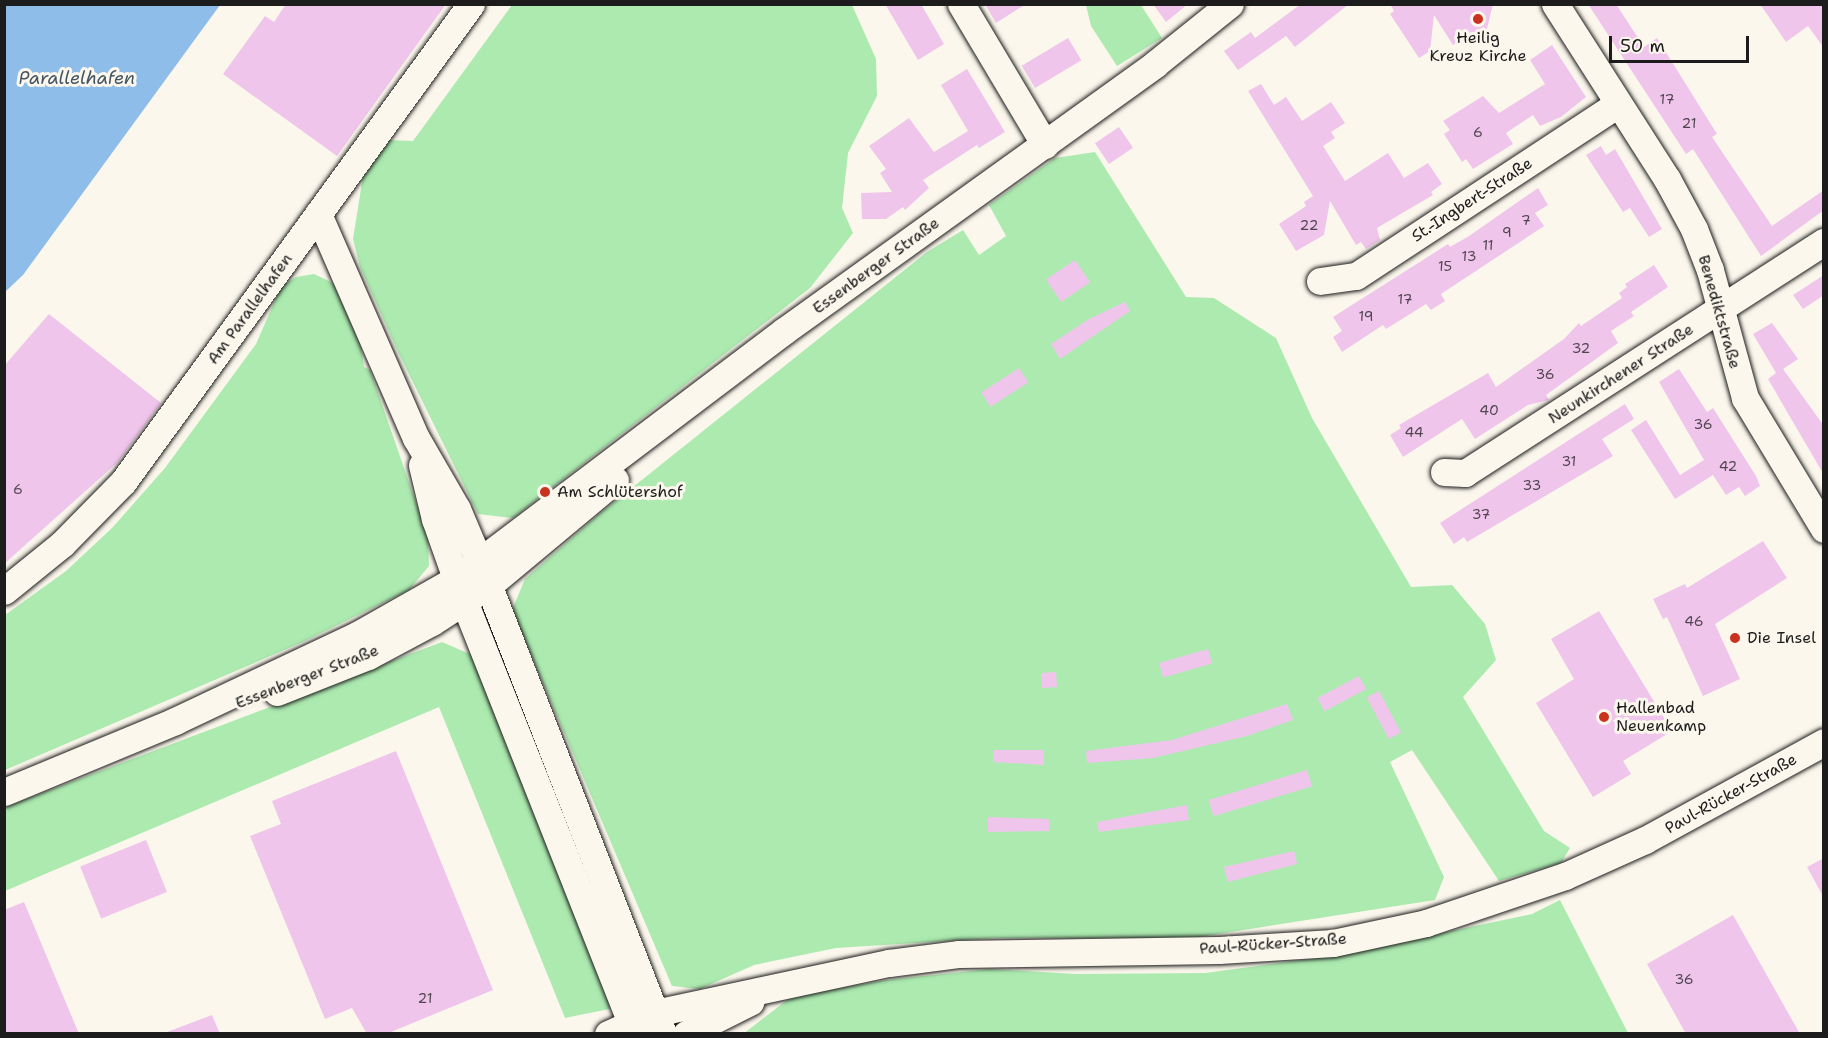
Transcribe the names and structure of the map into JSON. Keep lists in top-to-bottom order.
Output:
{
  "streets": {
    "street": [
      "St.-Ingbert-Straße",
      "Essenberger Straße",
      "Am Parallelhafen",
      "Benediktstraße",
      "Neunkirchener Straße",
      "Paul-Rücker-Straße"
    ]
  },
  "crossings": [
    ["St.-Ingbert-Straße", "Benediktstraße"],
    ["Benediktstraße", "Neunkirchener Straße"]
  ],
  "water": ["Parallelhafen"],
  "places": [
    "Heilig Kreuz Kirche",
    "Am Schlütershof",
    "Die Insel",
    "Hallenbad Neuenkamp"
  ],
  "house_numbers": [
    "17",
    "21",
    "6",
    "7",
    "22",
    "9",
    "11",
    "13",
    "15",
    "17",
    "19",
    "32",
    "36",
    "40",
    "36",
    "44",
    "31",
    "42",
    "33",
    "6",
    "37",
    "46",
    "36",
    "21"
  ],
  "scale_bar": "50 m"
}
